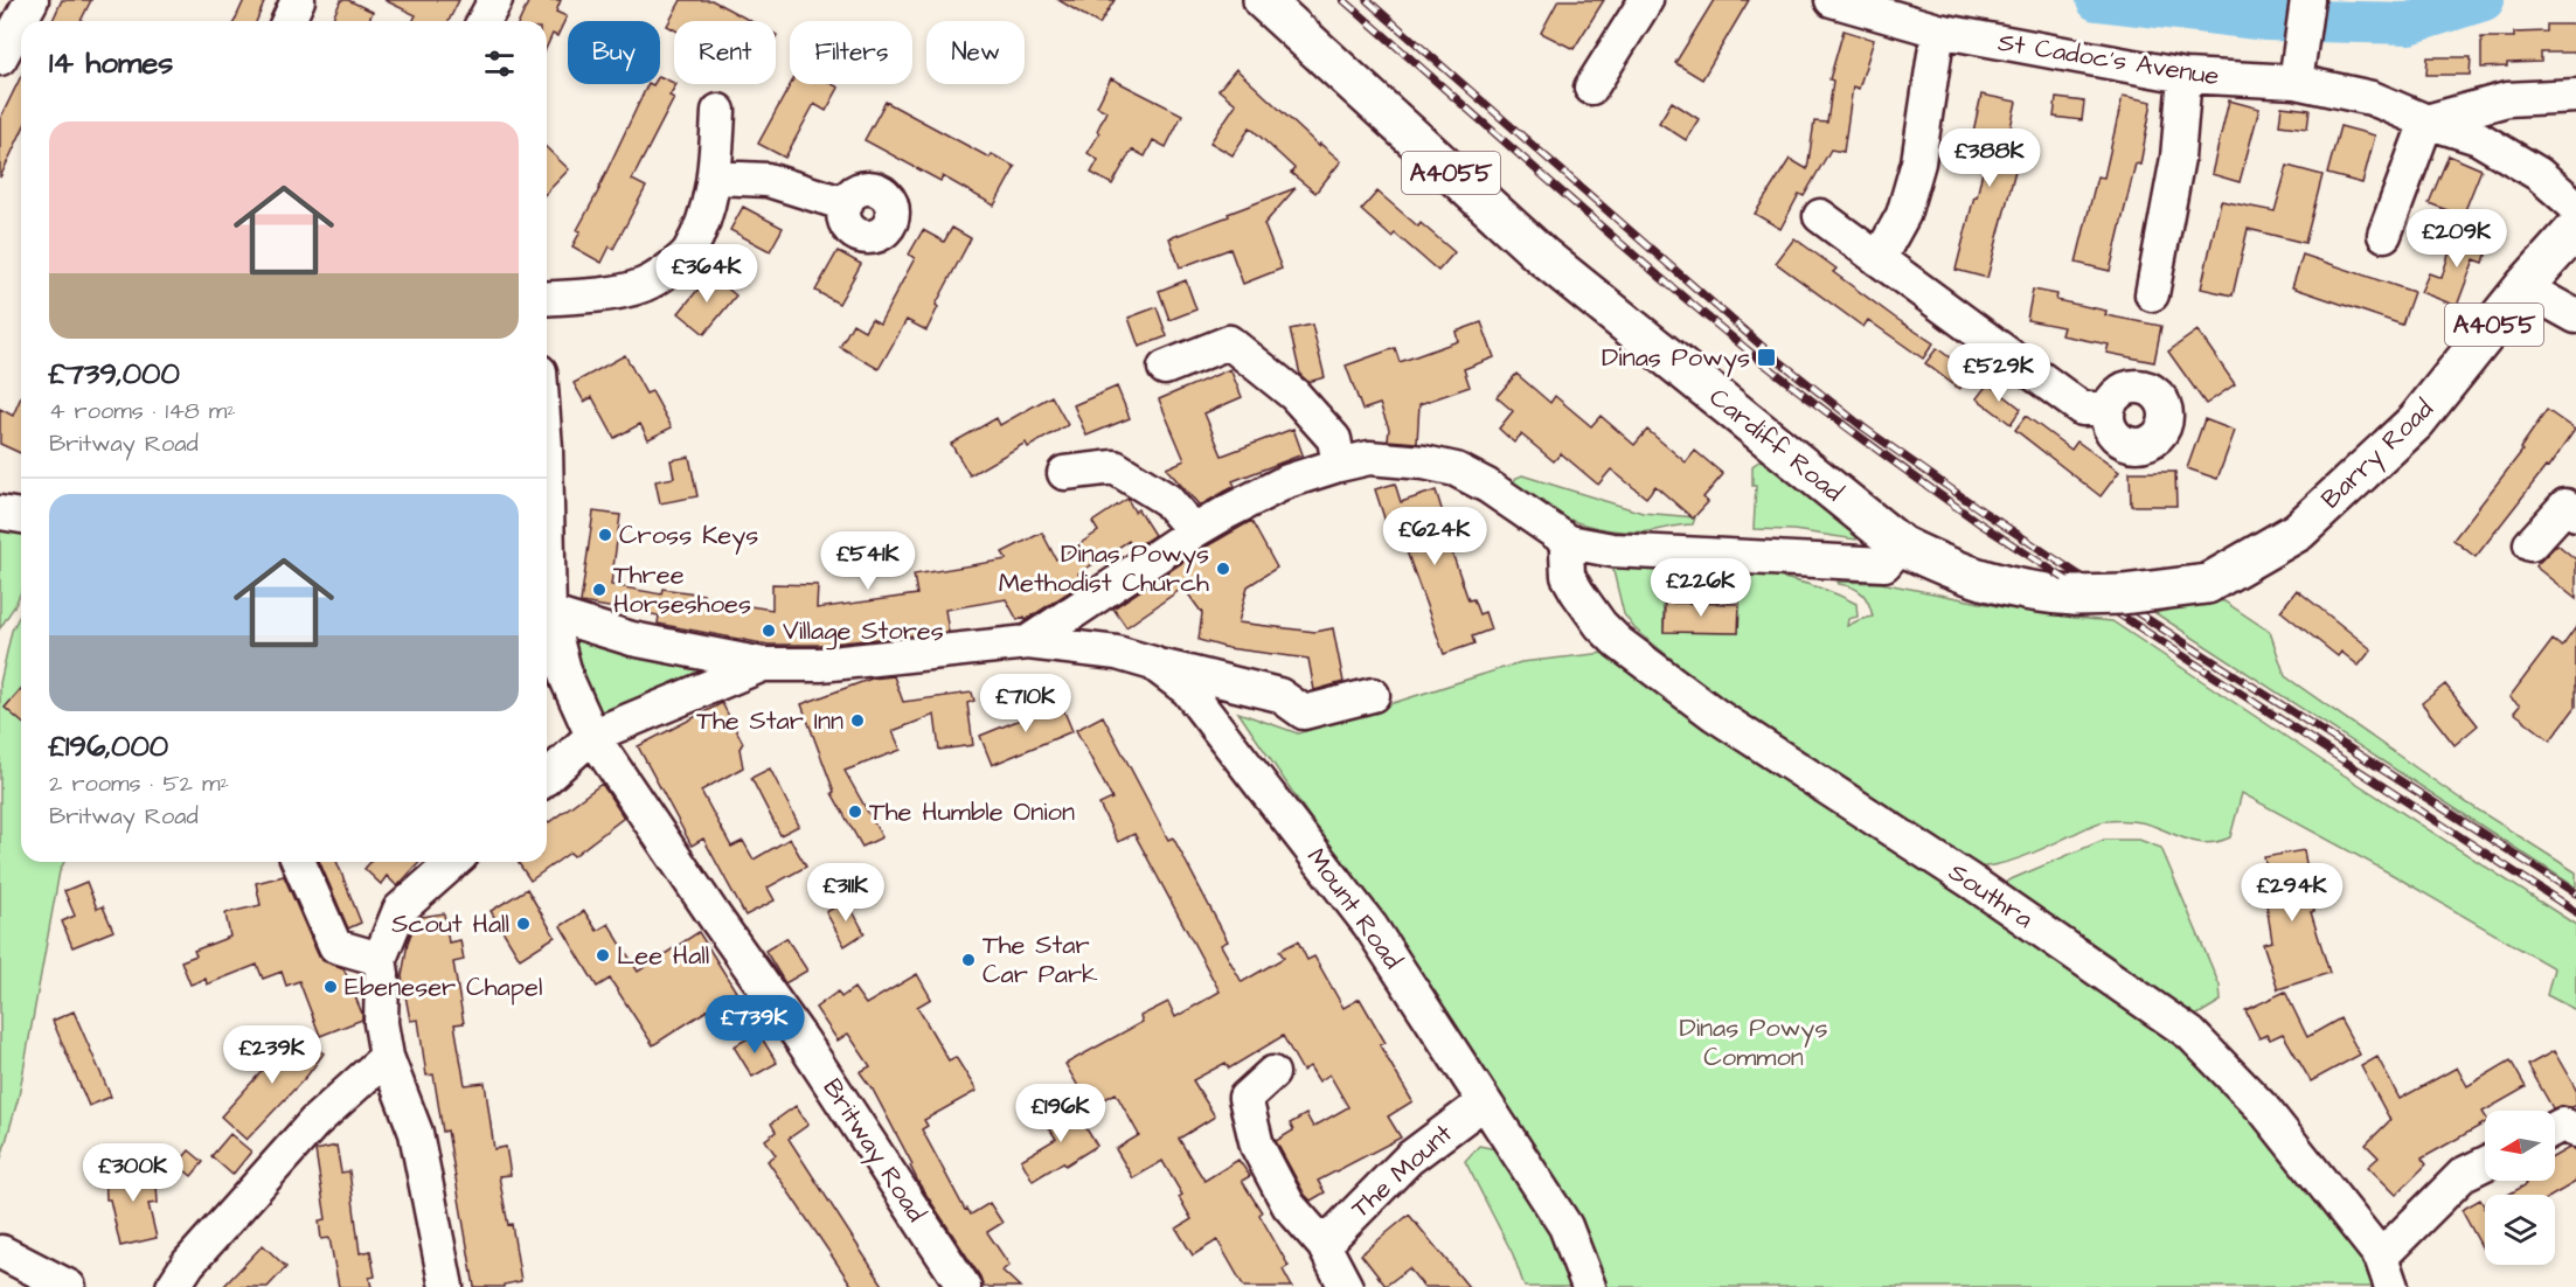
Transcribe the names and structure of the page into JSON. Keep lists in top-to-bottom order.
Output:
{
  "streets": {
    "main road": ["A4055", "Cardiff Road", "Barry Road"],
    "street": [
      "St Cadoc's Avenue",
      "Southra",
      "Mount Road",
      "Britway Road",
      "The Mount"
    ]
  },
  "crossings": [
    ["Cardiff Road", "Barry Road"],
    ["Mount Road", "The Mount"]
  ],
  "parks": ["Dinas Powys Common"],
  "places": {
    "transit": ["Dinas Powys"],
    "other": [
      "Cross Keys",
      "Dinas Powys Methodist Church",
      "Three Horseshoes",
      "Village Stores",
      "The Star Inn",
      "The Humble Onion",
      "Scout Hall",
      "Lee Hall",
      "The Star Car Park",
      "Ebeneser Chapel"
    ]
  },
  "north": "left",
  "page": {
    "chip": [
      "Buy",
      "Rent",
      "Filters",
      "New"
    ],
    "heading": "14 homes",
    "list": [
      {
        "name": "£739,000",
        "note": "4 rooms · 148 m² · Britway Road"
      },
      {
        "name": "£196,000",
        "note": "2 rooms · 52 m² · Britway Road"
      }
    ],
    "price": [
      "£388K",
      "£209K",
      "£364K",
      "£529K",
      "£624K",
      "£541K",
      "£226K",
      "£710K",
      "£311K",
      "£294K",
      "£739K",
      "£239K",
      "£196K",
      "£300K"
    ]
  }
}
